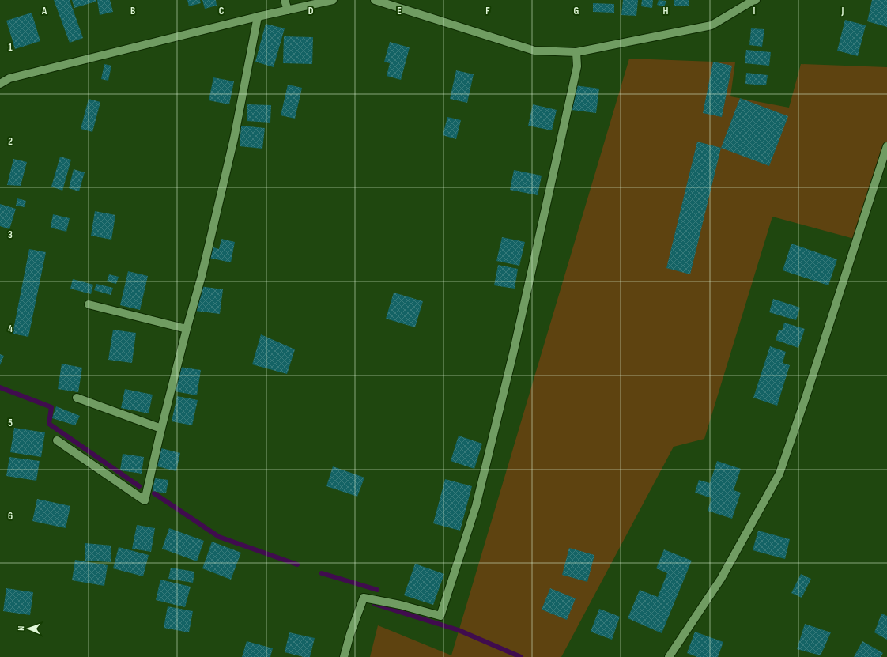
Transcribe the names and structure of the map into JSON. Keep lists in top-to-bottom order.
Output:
{
  "north": "left",
  "grid": {
    "columns": [
      "A",
      "B",
      "C",
      "D",
      "E",
      "F",
      "G",
      "H",
      "I",
      "J"
    ],
    "rows": [
      "1",
      "2",
      "3",
      "4",
      "5",
      "6"
    ]
  }
}
